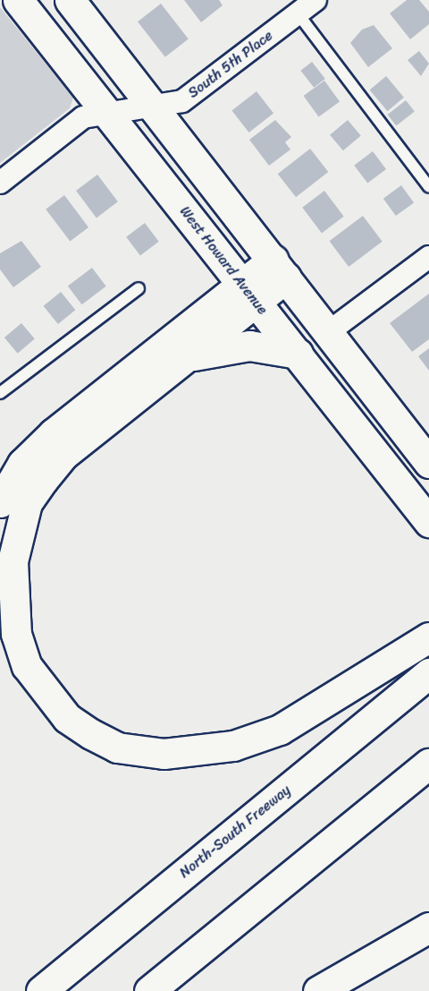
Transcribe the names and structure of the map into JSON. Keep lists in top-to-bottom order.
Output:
{
  "streets": {
    "main road": ["West Howard Avenue", "North-South Freeway"],
    "street": ["South 5th Place"]
  },
  "crossings": [
    ["South 5th Place", "West Howard Avenue"]
  ]
}
